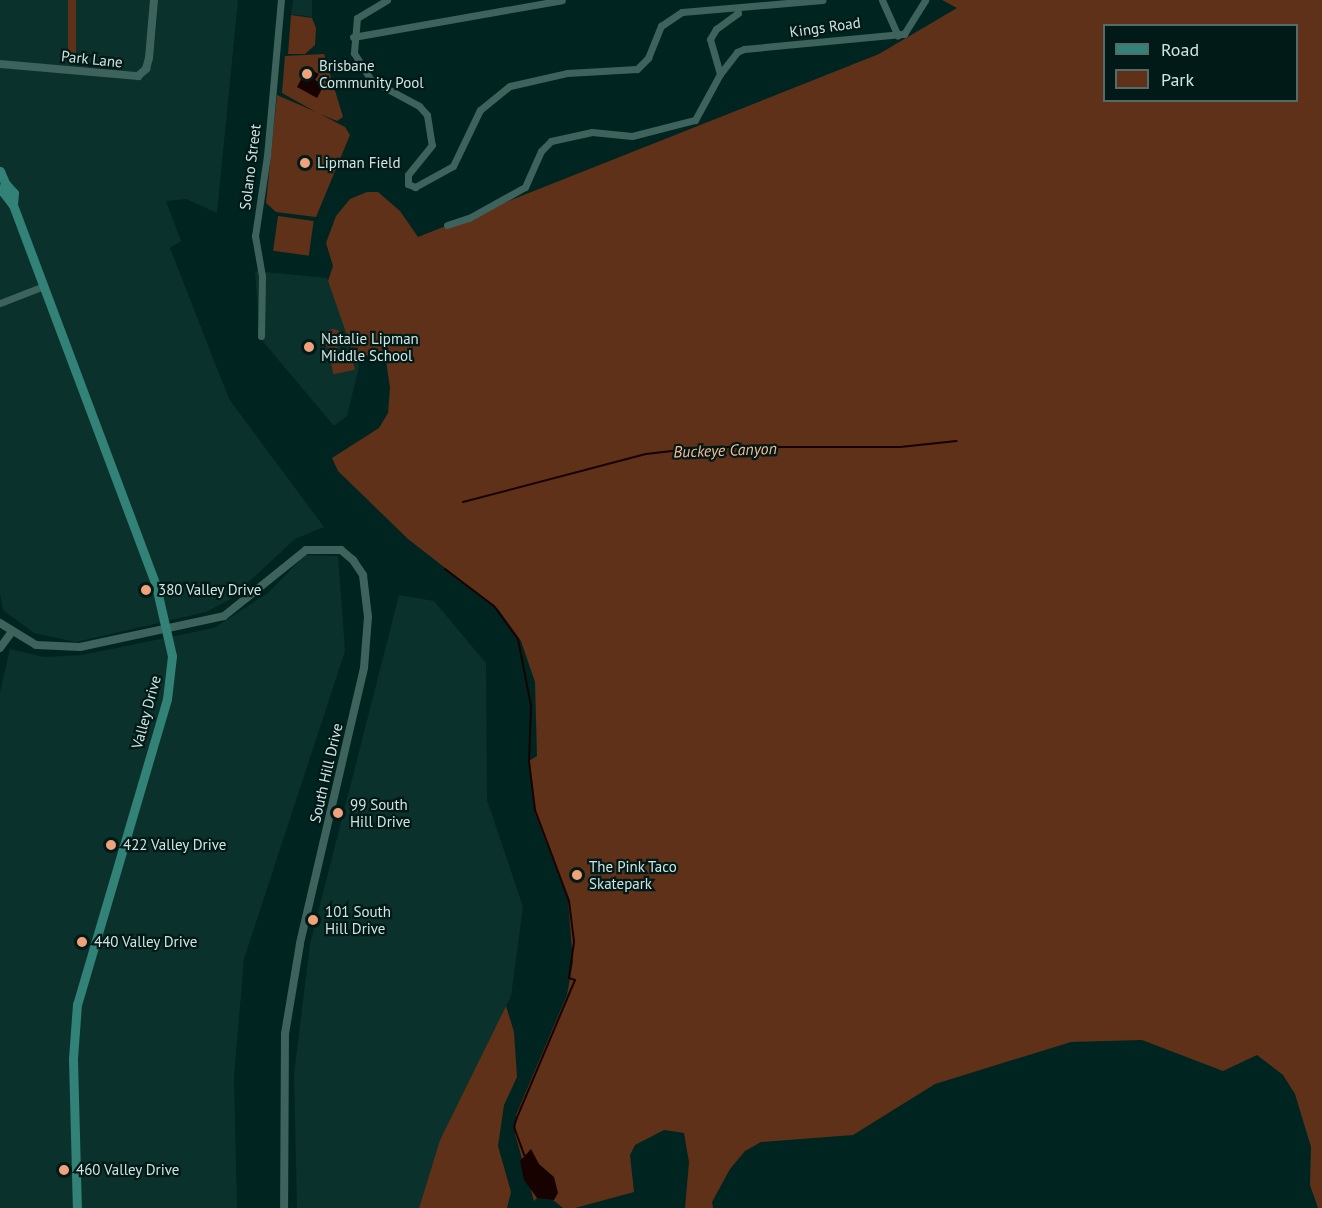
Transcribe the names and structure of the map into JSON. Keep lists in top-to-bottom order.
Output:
{
  "streets": {
    "main road": ["Valley Drive"],
    "street": [
      "Kings Road",
      "Park Lane",
      "Solano Street",
      "South Hill Drive"
    ]
  },
  "crossings": [
    ["Valley Drive", "South Hill Drive"]
  ],
  "water": ["Buckeye Canyon"],
  "places": [
    "Brisbane Community Pool",
    "Lipman Field",
    "Natalie Lipman Middle School",
    "380 Valley Drive",
    "99 South Hill Drive",
    "422 Valley Drive",
    "The Pink Taco Skatepark",
    "101 South Hill Drive",
    "440 Valley Drive",
    "460 Valley Drive"
  ],
  "legend": ["Road", "Park"]
}
